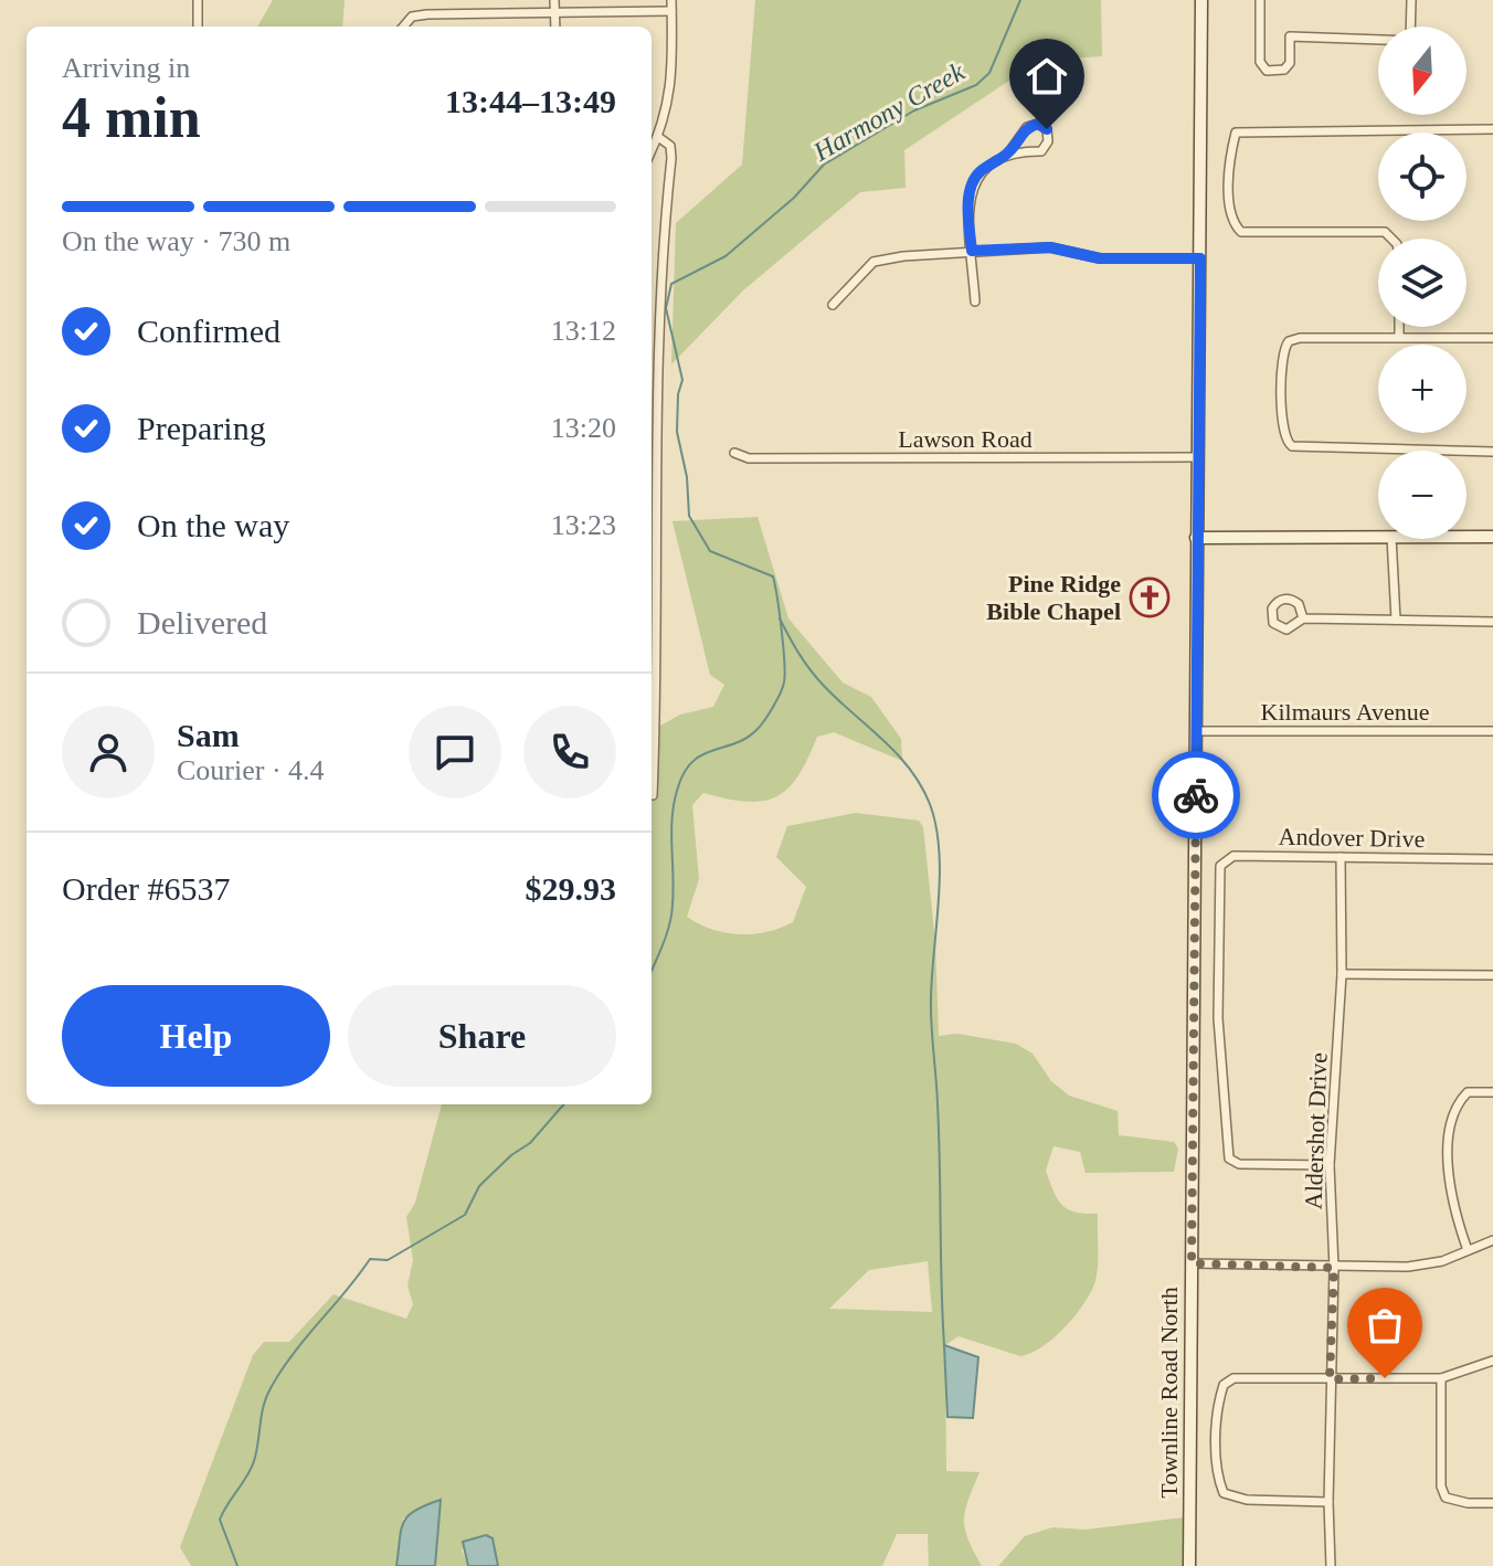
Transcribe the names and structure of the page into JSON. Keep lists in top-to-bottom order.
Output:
{
  "streets": {
    "main road": ["Townline Road North"],
    "street": [
      "Lawson Road",
      "Kilmaurs Avenue",
      "Andover Drive",
      "Aldershot Drive"
    ]
  },
  "crossings": [
    ["Lawson Road", "Townline Road North"],
    ["Kilmaurs Avenue", "Townline Road North"],
    ["Andover Drive", "Aldershot Drive"]
  ],
  "water": ["Harmony Creek"],
  "places": {
    "church": ["Pine Ridge Bible Chapel"]
  },
  "north": "bottom",
  "page": {
    "map_buttons": ["+", "−"],
    "heading": ["4 min", "Arriving in", "13:44–13:49"],
    "panel": [
      "Sam",
      "Courier · 4.4",
      "Order #6537",
      "$29.93"
    ],
    "bar": "On the way · 730 m",
    "list": [
      ["Confirmed", "13:12"],
      ["Preparing", "13:20"],
      ["On the way", "13:23"],
      "Delivered"
    ],
    "buttons": ["Help", "Share"]
  }
}
